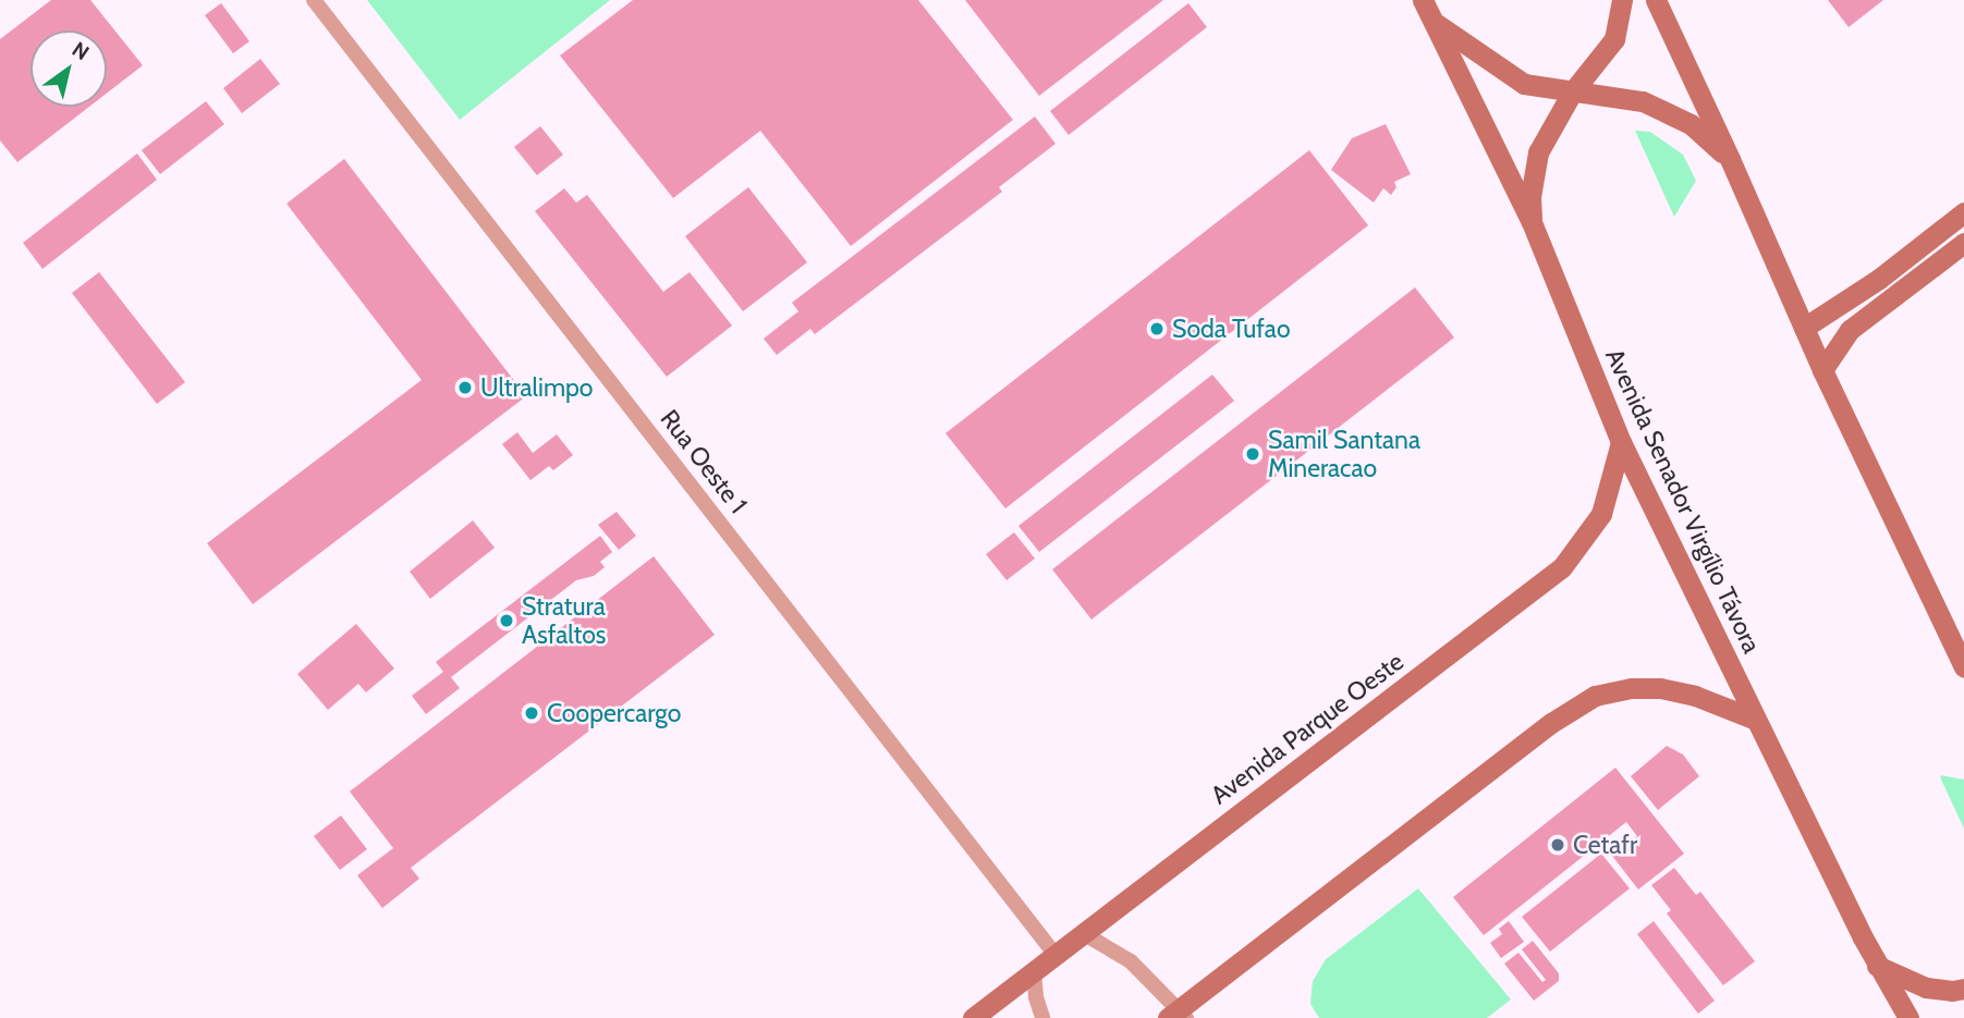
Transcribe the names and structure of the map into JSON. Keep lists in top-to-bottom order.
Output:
{
  "streets": {
    "main road": ["Avenida Senador Virgílio Távora", "Avenida Parque Oeste"],
    "street": ["Rua Oeste 1"]
  },
  "crossings": [
    ["Rua Oeste 1", "Avenida Parque Oeste"],
    ["Avenida Senador Virgílio Távora", "Avenida Parque Oeste"]
  ],
  "places": [
    "Soda Tufao",
    "Ultralimpo",
    "Samil Santana Mineracao",
    "Stratura Asfaltos",
    "Coopercargo",
    "Cetafr"
  ],
  "north": "top right"
}
